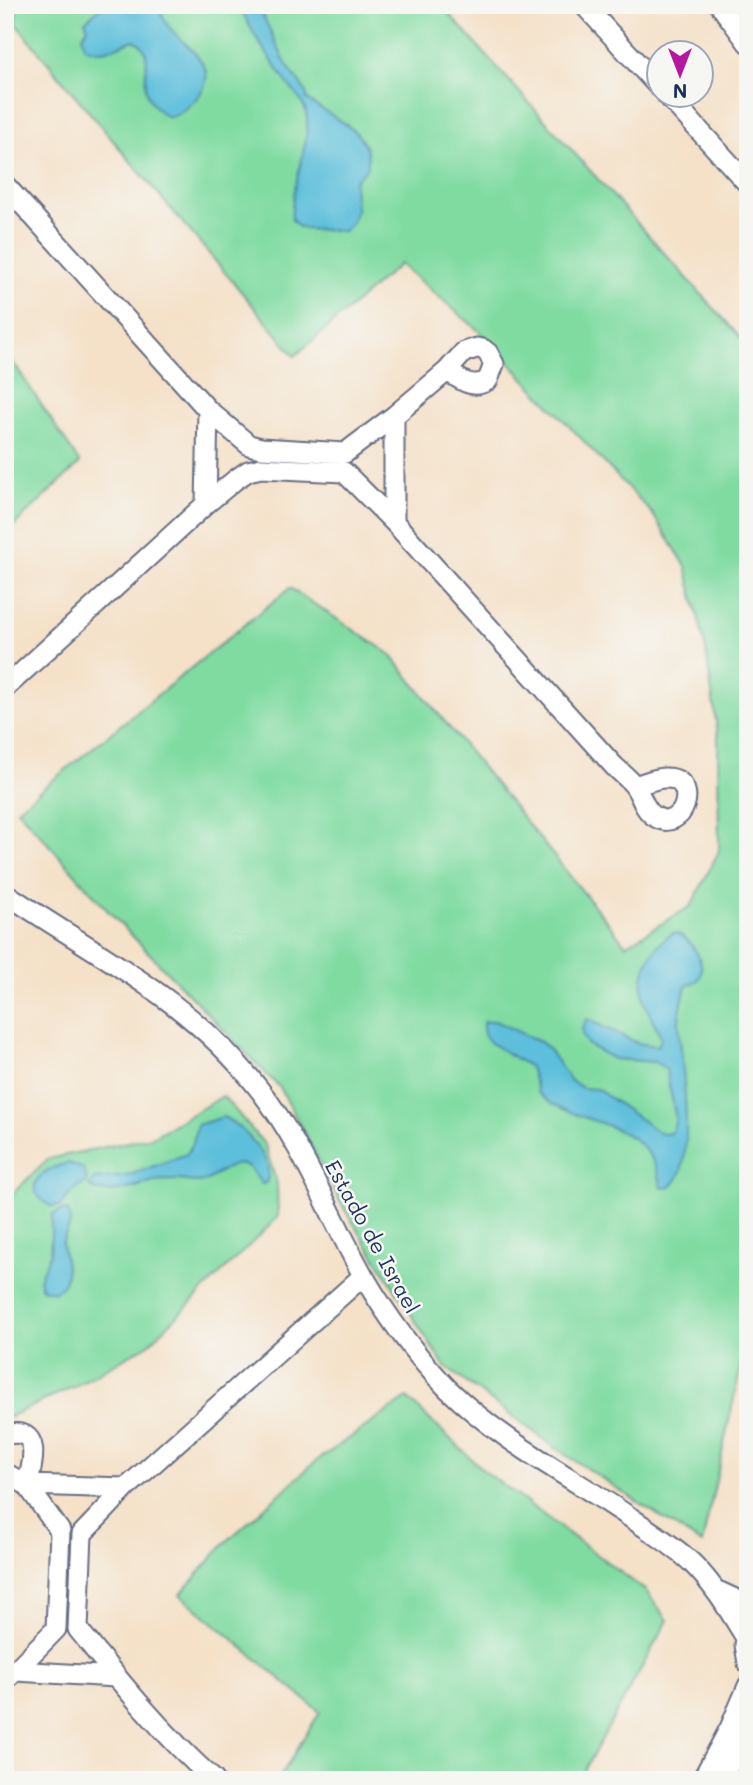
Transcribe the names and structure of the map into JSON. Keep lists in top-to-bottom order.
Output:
{
  "streets": {
    "street": ["Estado de Israel"]
  },
  "north": "bottom"
}
